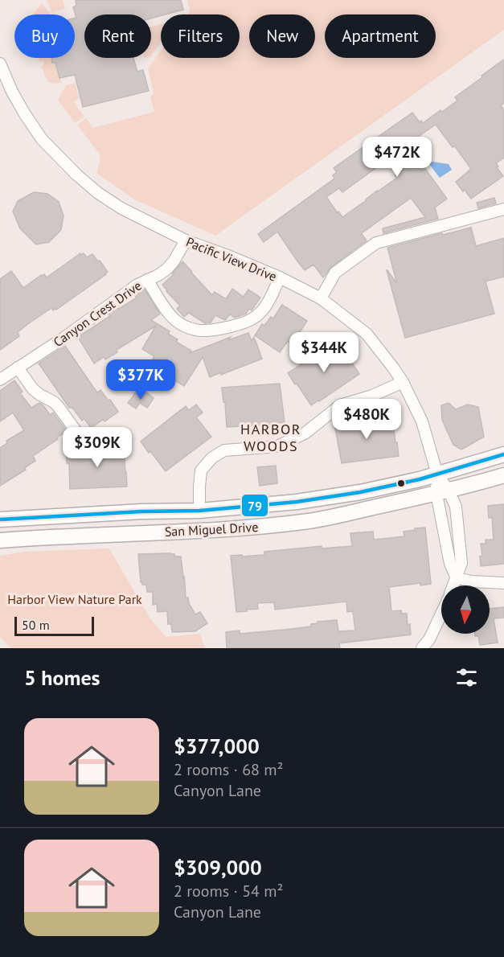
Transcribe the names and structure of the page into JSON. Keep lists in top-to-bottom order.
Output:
{
  "streets": {
    "main road": ["San Miguel Drive"],
    "street": ["Pacific View Drive", "Canyon Crest Drive"]
  },
  "crossings": [
    ["Pacific View Drive", "Canyon Crest Drive"],
    ["Pacific View Drive", "San Miguel Drive"]
  ],
  "districts": ["HARBOR WOODS"],
  "parks": ["Harbor View Nature Park"],
  "lines": ["transit line 79"],
  "scale_bar": "50 m",
  "north": "bottom",
  "page": {
    "chip": [
      "Buy",
      "Rent",
      "Filters",
      "New",
      "Apartment"
    ],
    "price": [
      "$472K",
      "$344K",
      "$377K",
      "$480K",
      "$309K"
    ],
    "scale": "50 m",
    "heading": "5 homes",
    "list": [
      {
        "name": "$377,000",
        "note": "2 rooms · 68 m² · Canyon Lane"
      },
      {
        "name": "$309,000",
        "note": "2 rooms · 54 m² · Canyon Lane"
      }
    ]
  }
}
